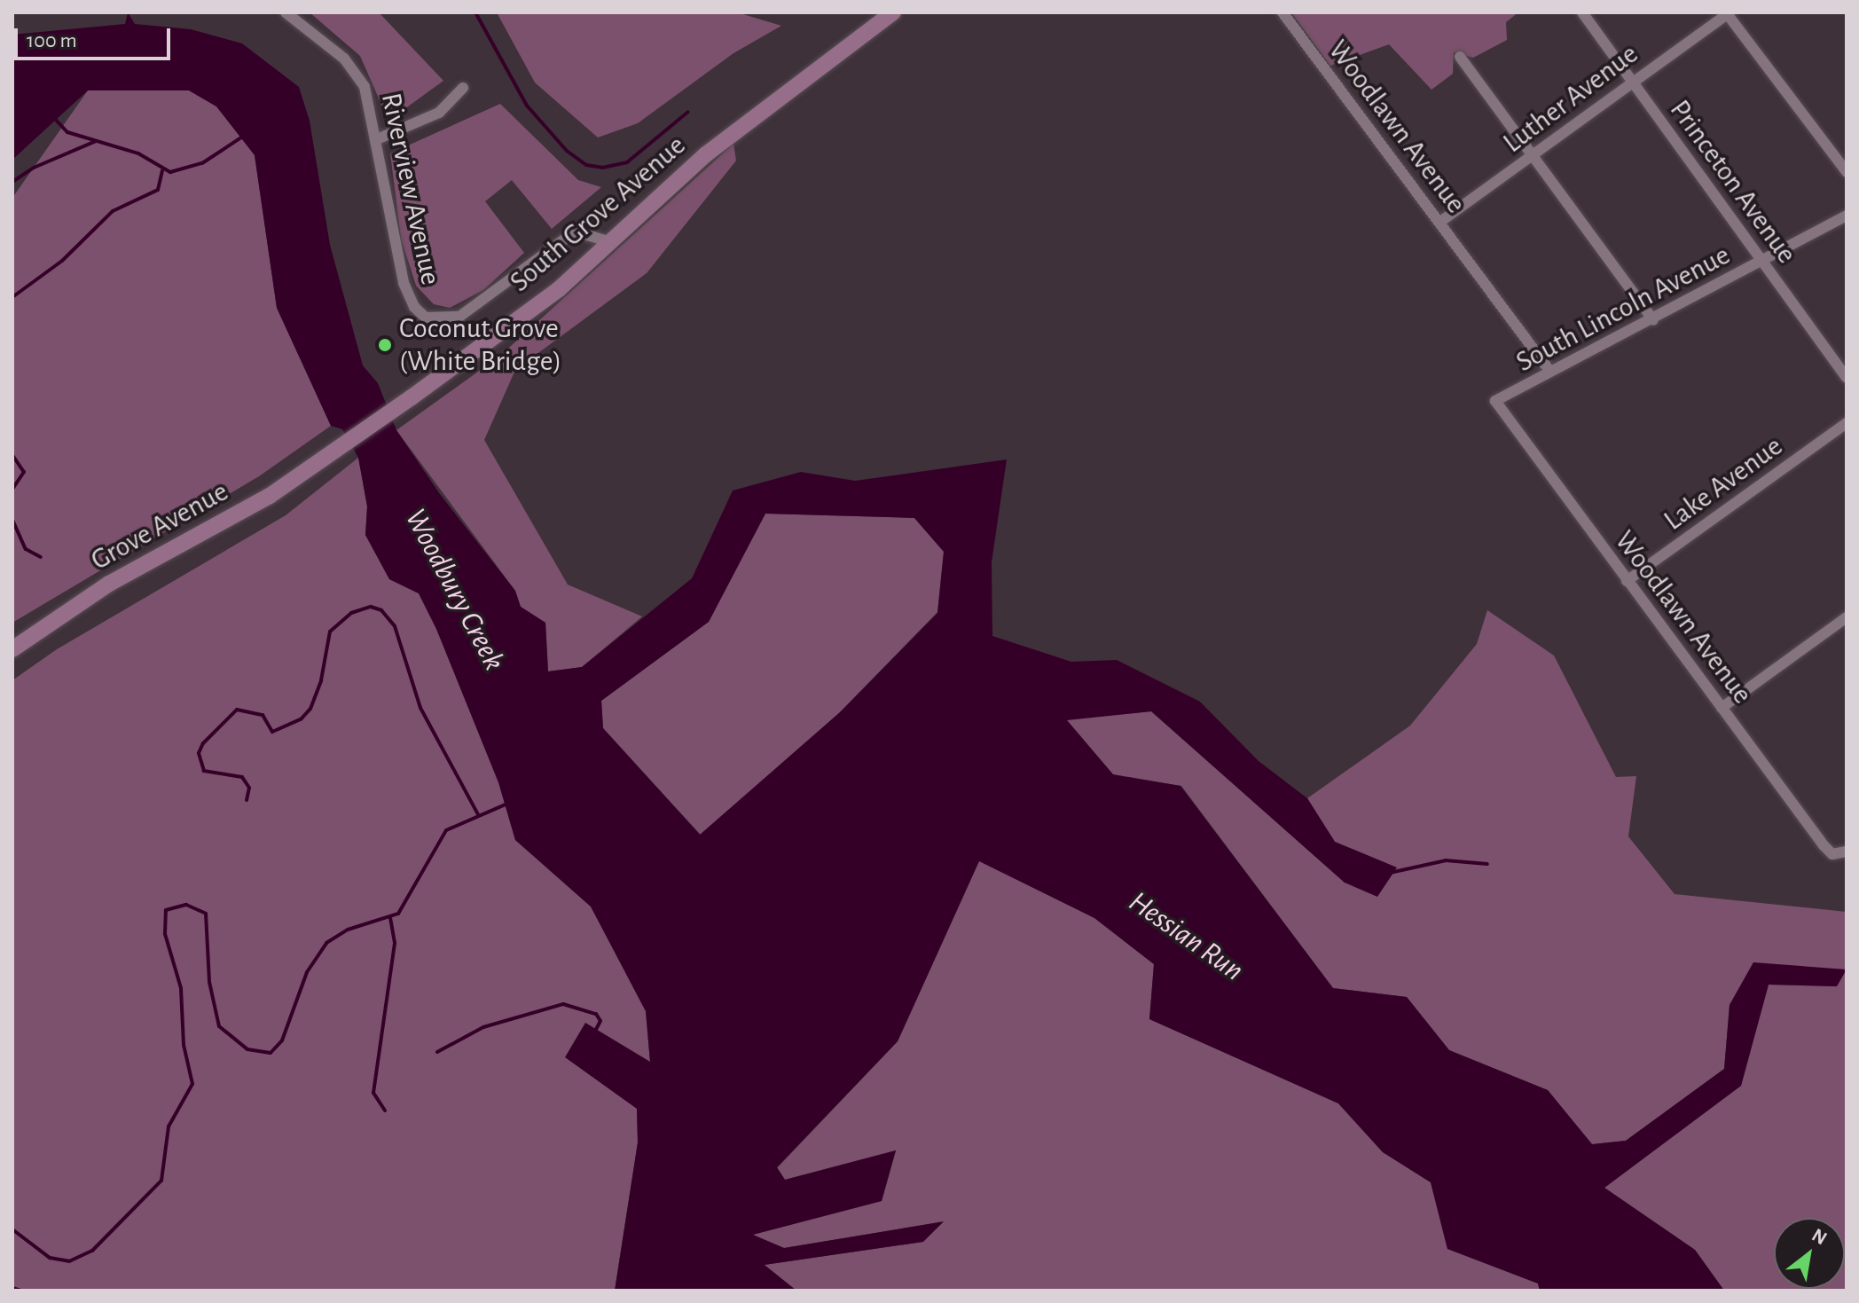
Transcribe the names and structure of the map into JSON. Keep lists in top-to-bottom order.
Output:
{
  "streets": {
    "main road": ["South Grove Avenue", "Grove Avenue"],
    "street": [
      "Luther Avenue",
      "Woodlawn Avenue",
      "Princeton Avenue",
      "Riverview Avenue",
      "South Lincoln Avenue",
      "Lake Avenue"
    ]
  },
  "crossings": [
    ["Luther Avenue", "Woodlawn Avenue"],
    ["Luther Avenue", "Princeton Avenue"],
    ["Woodlawn Avenue", "South Lincoln Avenue"],
    ["Woodlawn Avenue", "Lake Avenue"],
    ["Princeton Avenue", "South Lincoln Avenue"],
    ["Riverview Avenue", "South Grove Avenue"],
    ["South Grove Avenue", "Grove Avenue"]
  ],
  "water": ["Woodbury Creek", "Hessian Run"],
  "places": ["Coconut Grove (White Bridge)"],
  "scale_bar": "100 m",
  "north": "top right"
}
